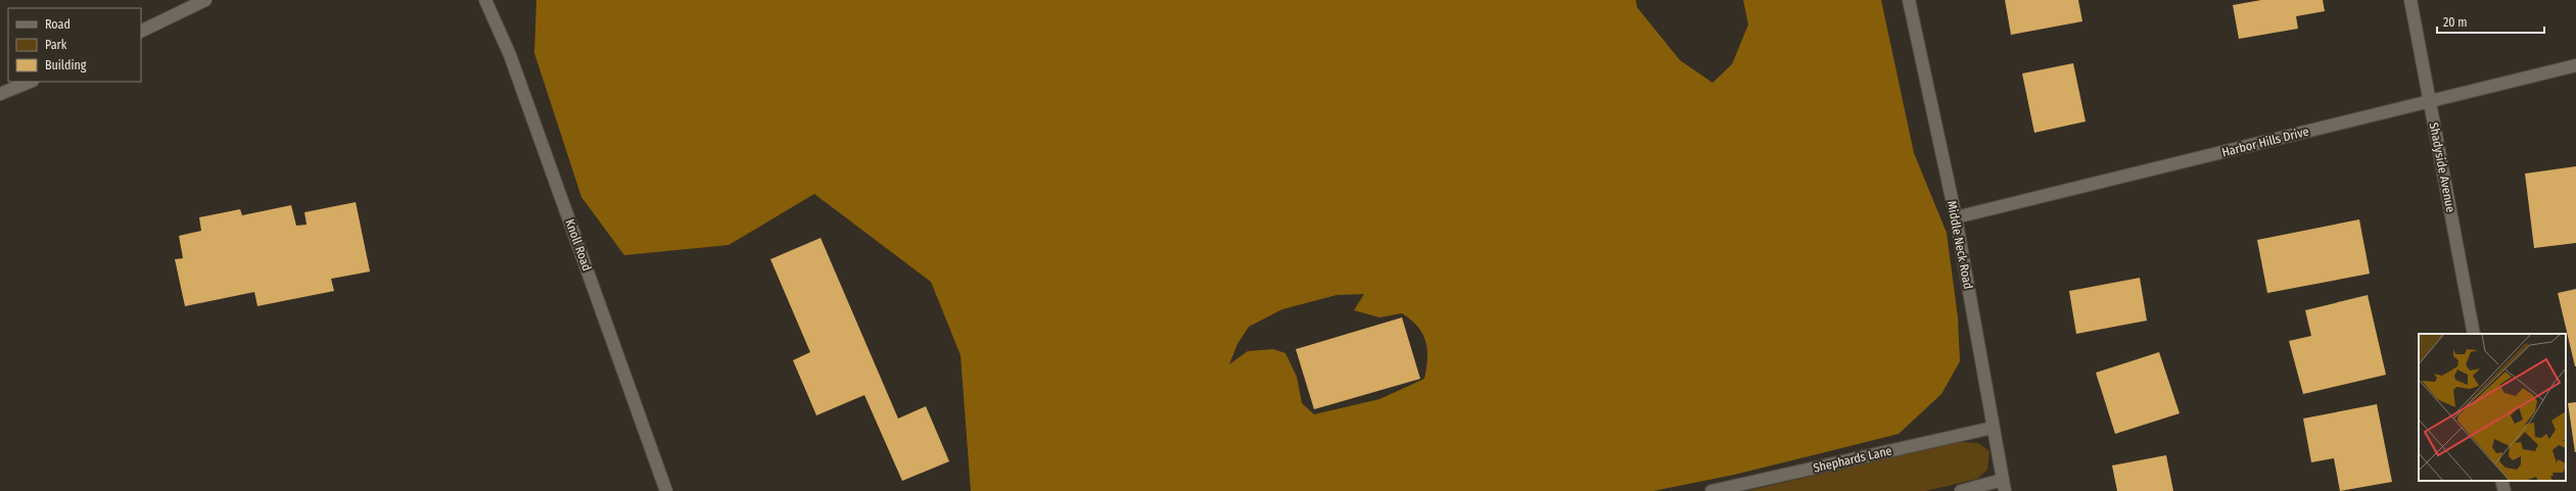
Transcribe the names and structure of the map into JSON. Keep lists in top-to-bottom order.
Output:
{
  "streets": {
    "street": [
      "Harbor Hills Drive",
      "Shadyside Avenue",
      "Knoll Road",
      "Middle Neck Road",
      "Shephards Lane"
    ]
  },
  "crossings": [
    ["Harbor Hills Drive", "Shadyside Avenue"],
    ["Harbor Hills Drive", "Middle Neck Road"],
    ["Middle Neck Road", "Shephards Lane"]
  ],
  "legend": ["Road", "Park", "Building"],
  "scale_bar": "20 m"
}
